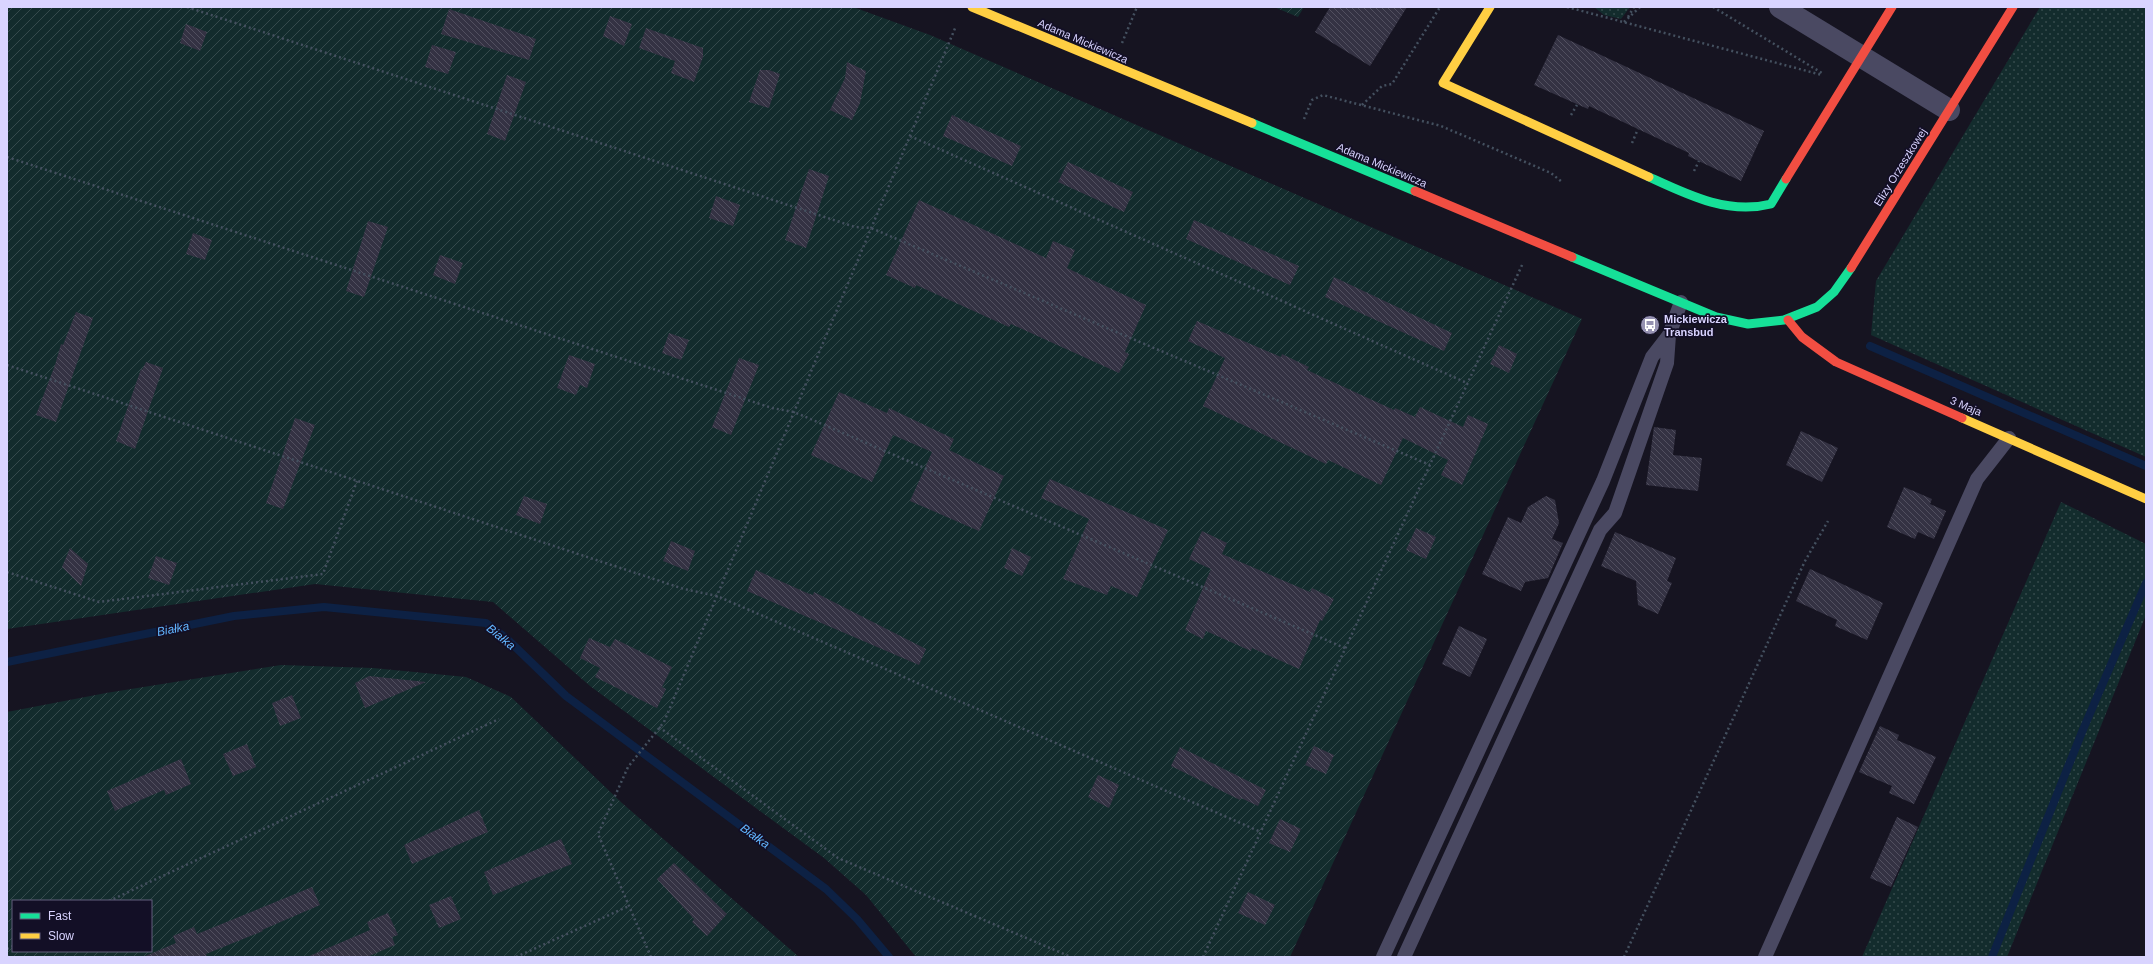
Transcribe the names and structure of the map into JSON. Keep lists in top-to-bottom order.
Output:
{
  "streets": {
    "street": ["Adama Mickiewicza", "Elizy Orzeszkowej", "3 Maja"]
  },
  "crossings": [
    ["Adama Mickiewicza", "Elizy Orzeszkowej"],
    ["Adama Mickiewicza", "3 Maja"],
    ["Elizy Orzeszkowej", "3 Maja"]
  ],
  "water": ["Białka"],
  "places": {
    "bus stop": ["Mickiewicza Transbud"]
  },
  "legend": ["Fast", "Slow"]
}
